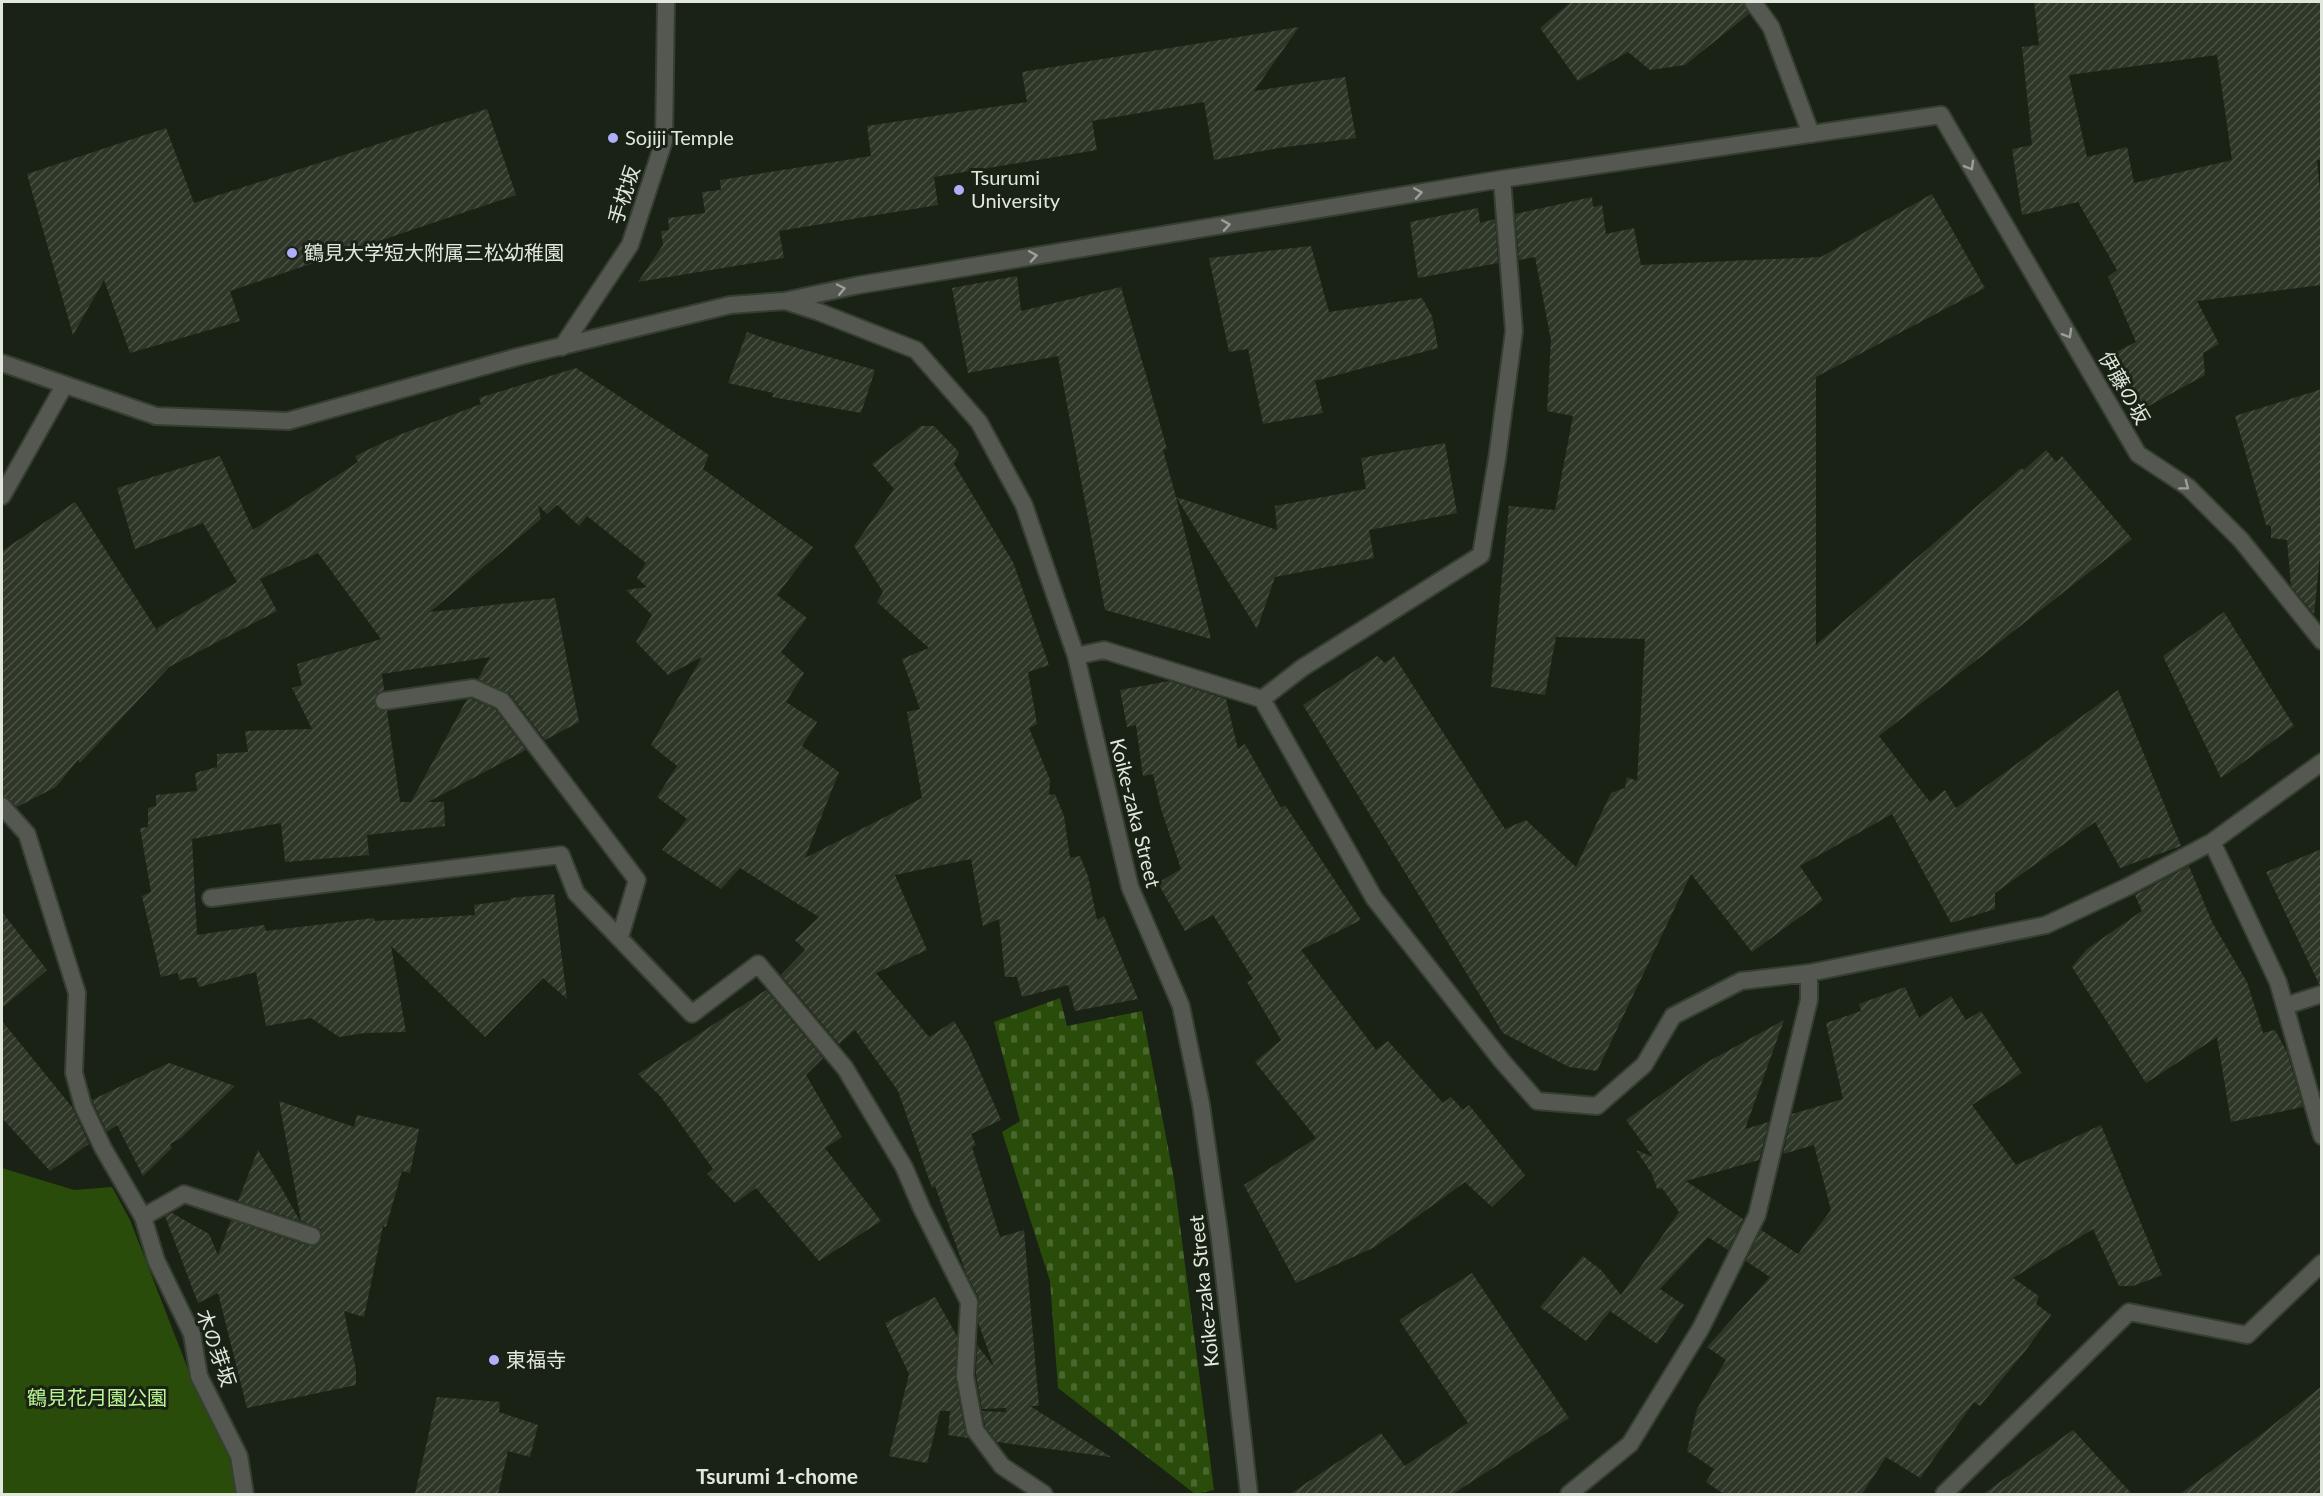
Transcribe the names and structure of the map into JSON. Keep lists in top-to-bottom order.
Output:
{
  "streets": {
    "street": [
      "手枕坂",
      "伊藤の坂",
      "Koike-zaka Street",
      "木の芽坂"
    ]
  },
  "one_way": ["伊藤の坂"],
  "districts": ["Tsurumi 1-chome"],
  "parks": ["鶴見花月園公園"],
  "places": [
    "Sojiji Temple",
    "Tsurumi University",
    "鶴見大学短大附属三松幼稚園",
    "東福寺"
  ]
}
